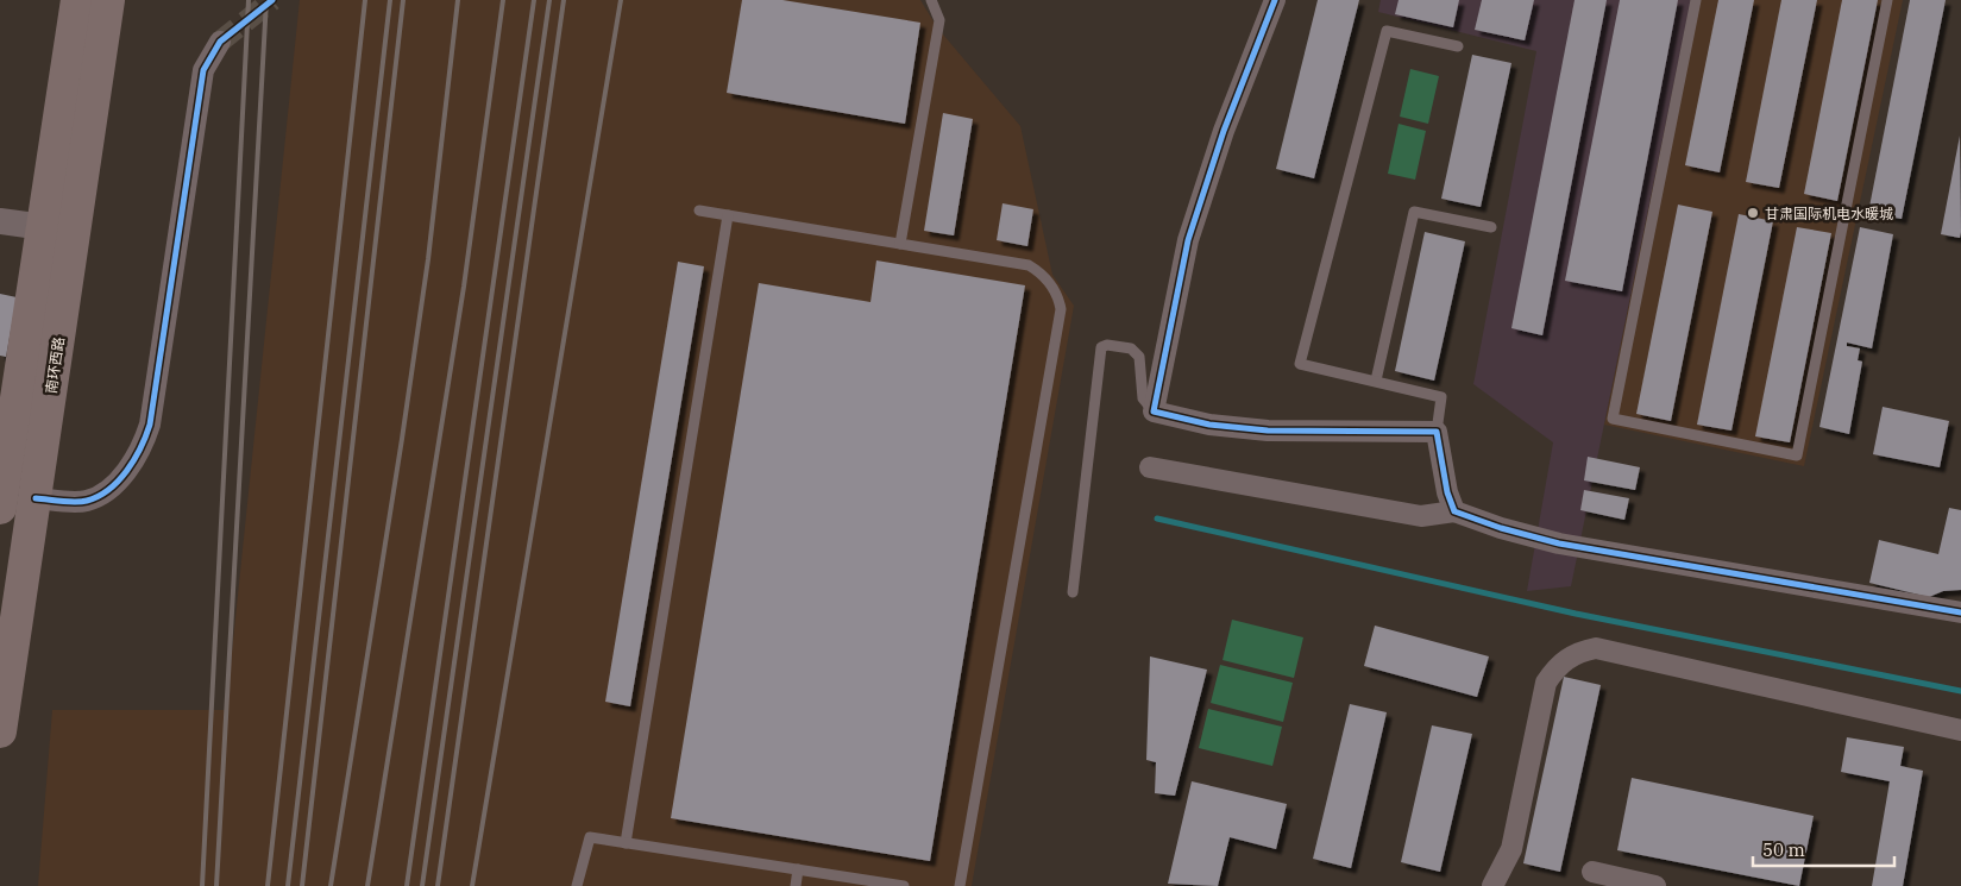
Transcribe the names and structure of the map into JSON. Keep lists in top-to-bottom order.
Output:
{
  "streets": {
    "highway": ["南环西路"]
  },
  "places": ["甘肃国际机电水暖城"],
  "scale_bar": "50 m"
}
